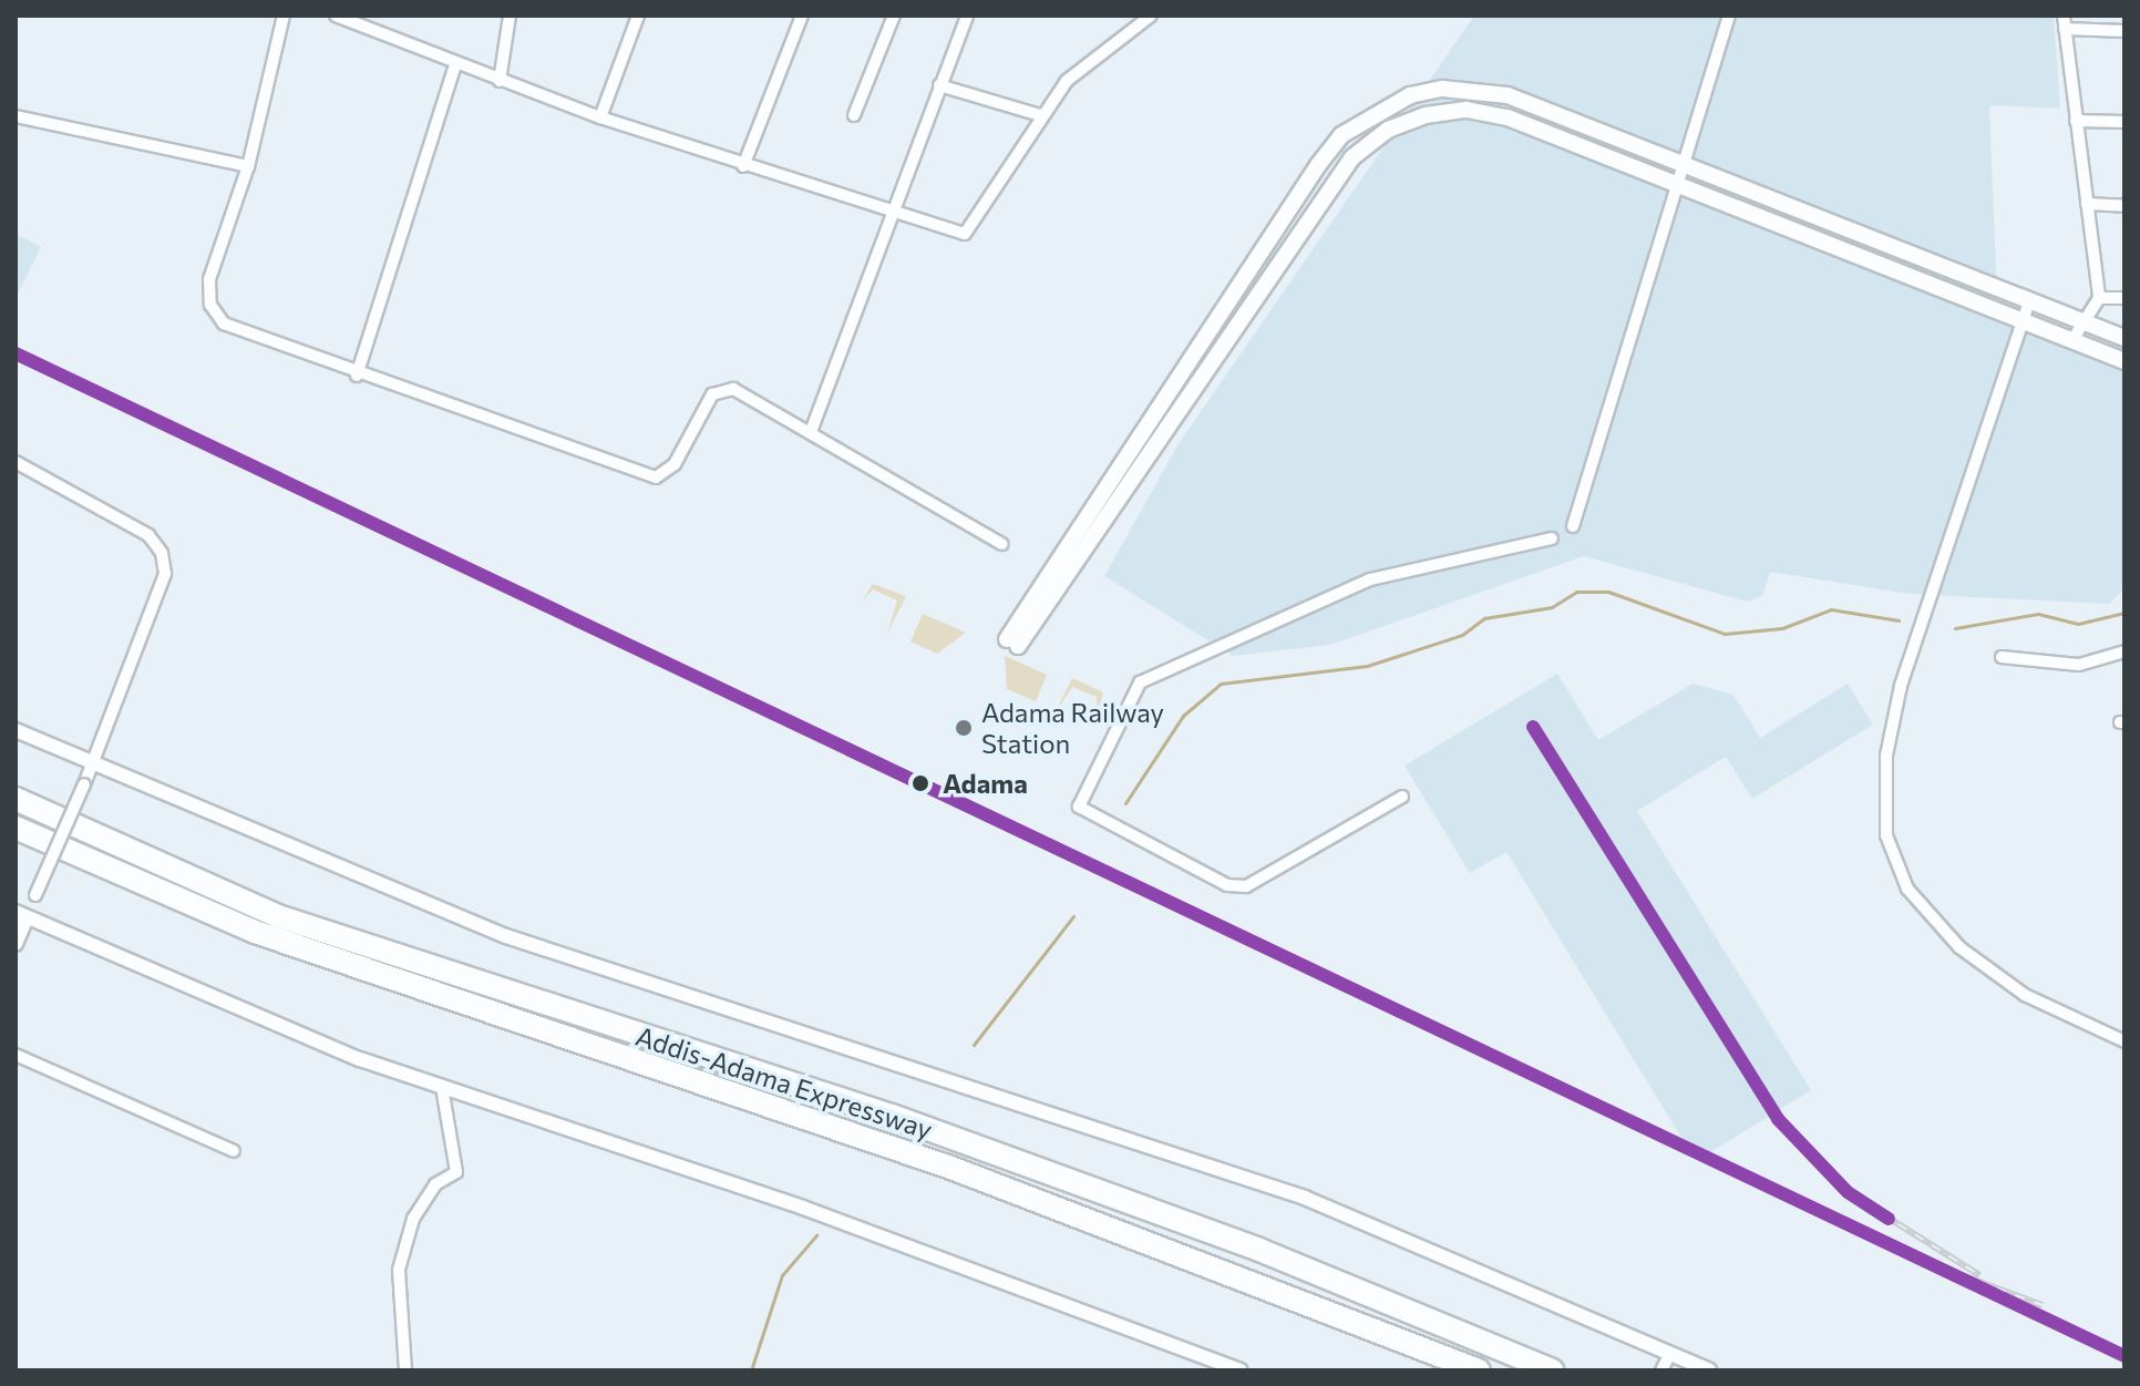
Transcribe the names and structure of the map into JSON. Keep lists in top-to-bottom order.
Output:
{
  "streets": {
    "highway": ["Addis-Adama Expressway"]
  },
  "places": ["Adama Railway Station", "Adama"]
}
